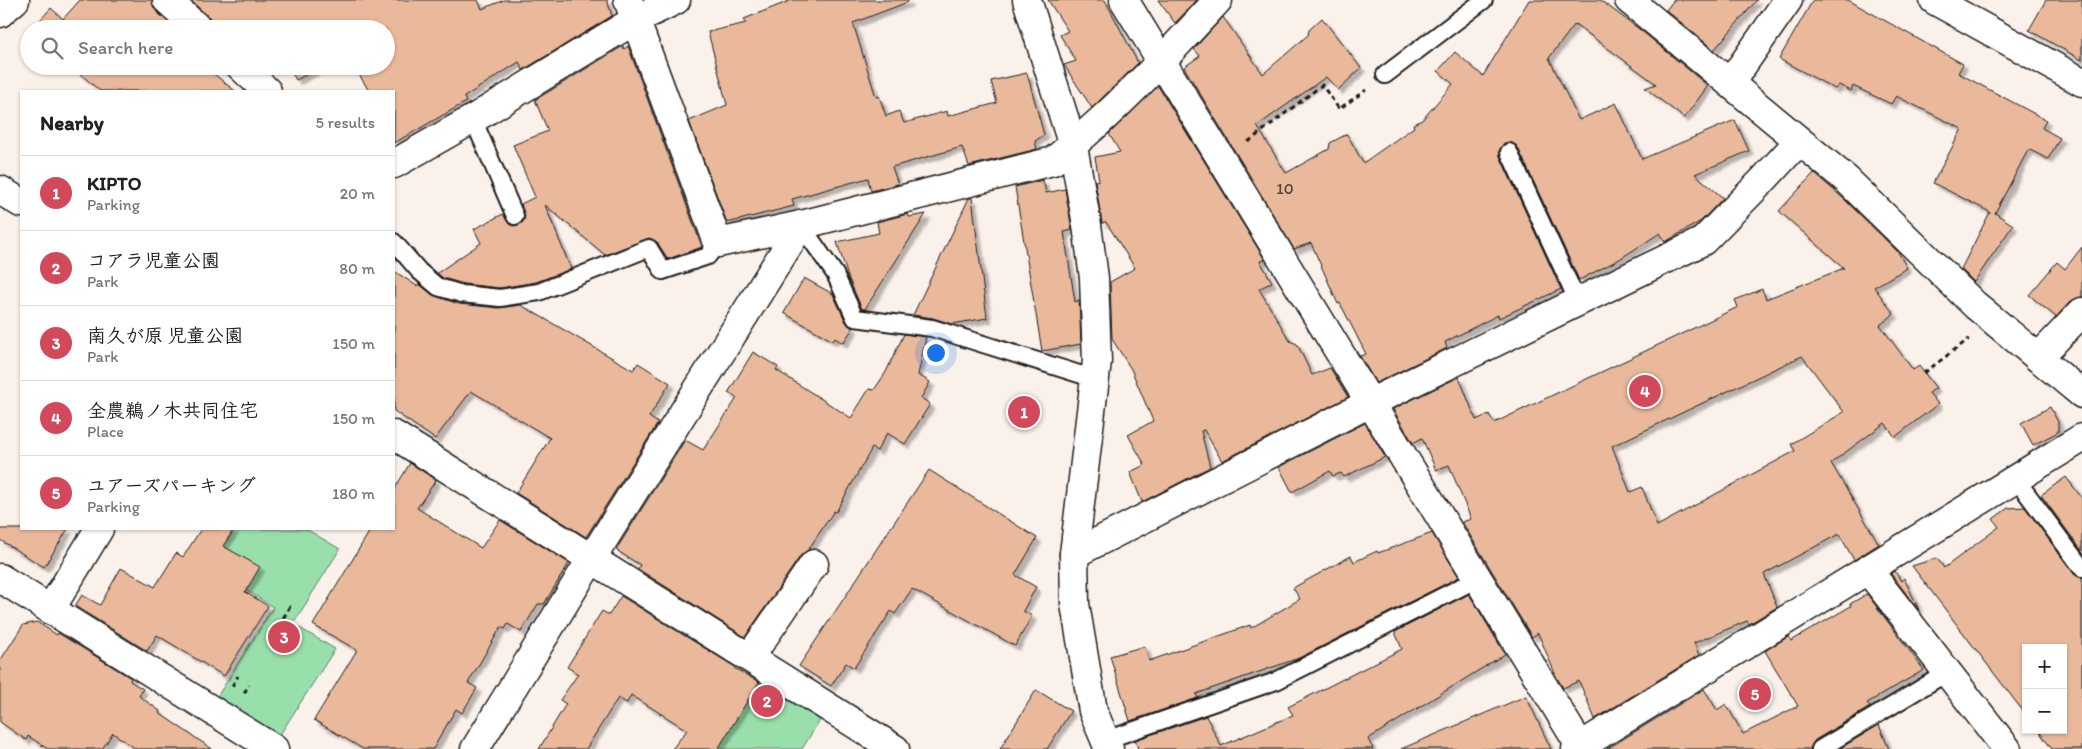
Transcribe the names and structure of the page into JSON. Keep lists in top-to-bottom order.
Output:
{
  "house_numbers": ["10"],
  "page": {
    "search": "Search here",
    "heading": ["Nearby", "5 results"],
    "list": [
      {
        "mark": "1",
        "name": "KIPTO",
        "note": "Parking",
        "value": "20 m"
      },
      {
        "mark": "2",
        "name": "コアラ児童公園",
        "note": "Park",
        "value": "80 m"
      },
      {
        "mark": "3",
        "name": "南久が原 児童公園",
        "note": "Park",
        "value": "150 m"
      },
      {
        "mark": "4",
        "name": "全農鵜ノ木共同住宅",
        "note": "Place",
        "value": "150 m"
      },
      {
        "mark": "5",
        "name": "ユアーズパーキング",
        "note": "Parking",
        "value": "180 m"
      }
    ],
    "pins": [
      "4",
      "1",
      "3",
      "5",
      "2"
    ],
    "map_buttons": ["+", "−"]
  }
}
